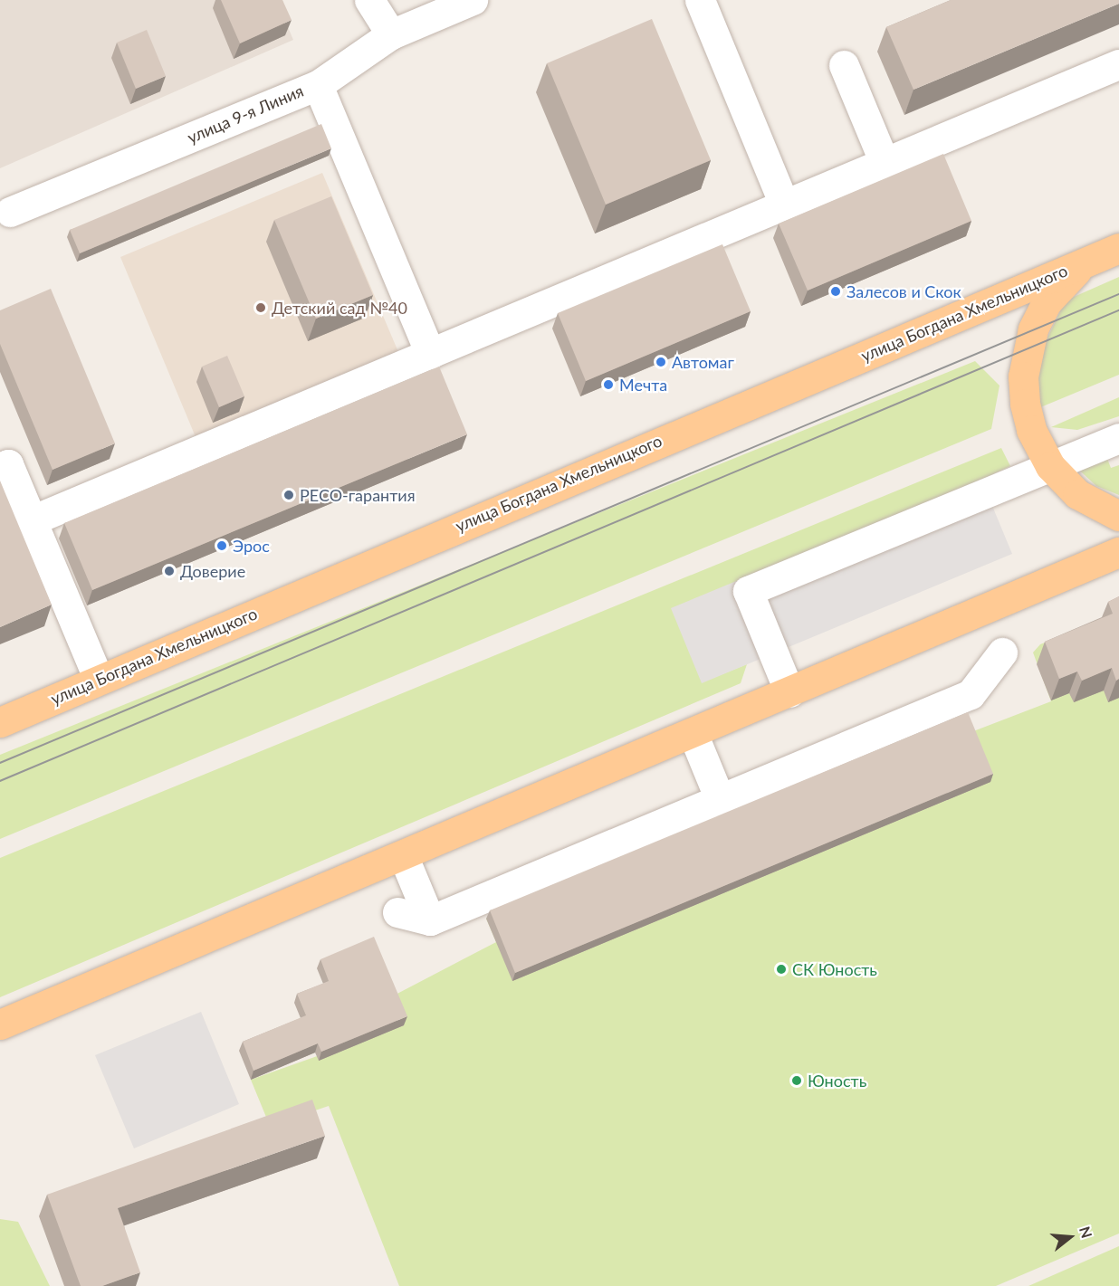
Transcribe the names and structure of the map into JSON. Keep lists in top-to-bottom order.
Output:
{
  "streets": {
    "main road": ["улица Богдана Хмельницкого"],
    "street": ["улица 9-я Линия"]
  },
  "places": [
    "Залесов и Скок",
    "Детский сад №40",
    "Автомаг",
    "Мечта",
    "РЕСО-гарантия",
    "Эрос",
    "Доверие",
    "СК Юность",
    "Юность"
  ],
  "north": "right"
}
